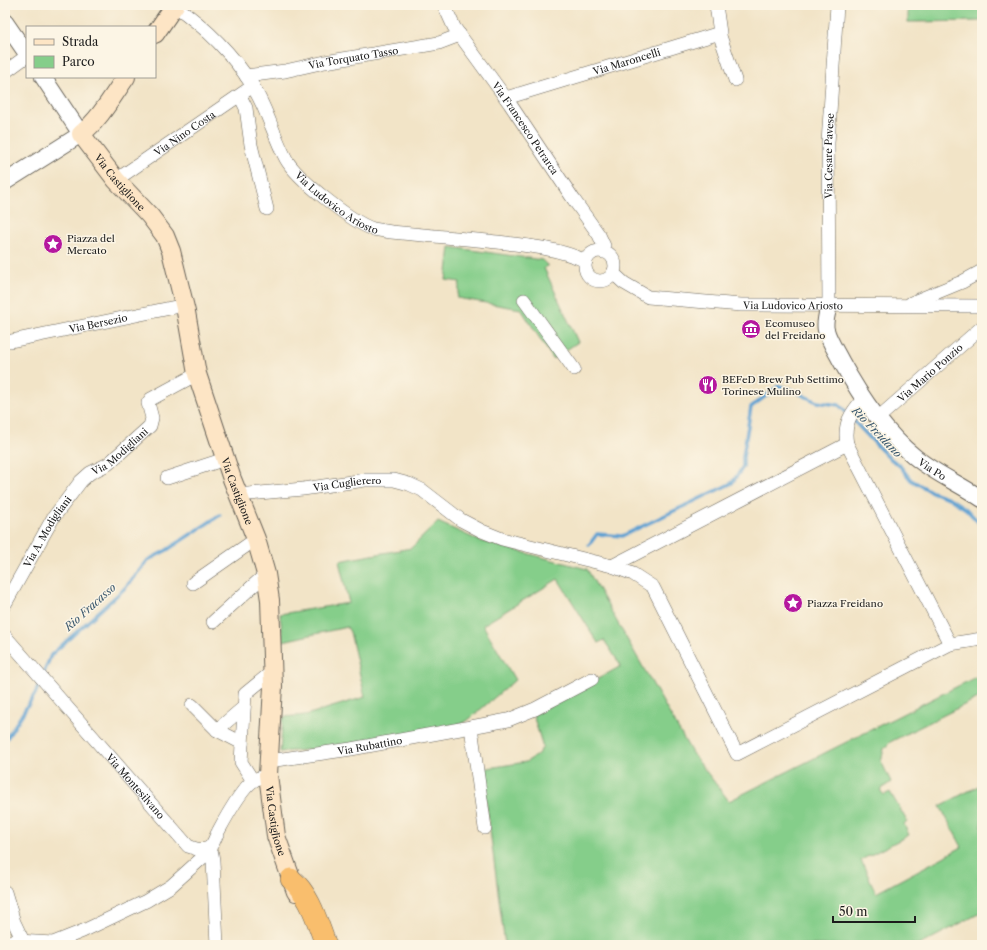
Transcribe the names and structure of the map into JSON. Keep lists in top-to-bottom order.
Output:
{
  "streets": {
    "main road": ["Via Castiglione"],
    "street": [
      "Via Torquato Tasso",
      "Via Maroncelli",
      "Via Francesco Petrarca",
      "Via Nino Costa",
      "Via Cesare Pavese",
      "Via Ludovico Ariosto",
      "Via Bersezio",
      "Via Mario Ponzio",
      "Via Modigliani",
      "Via Po",
      "Via Cuglierero",
      "Via A. Modigliani",
      "Via Rubattino",
      "Via Montesilvano"
    ]
  },
  "crossings": [
    ["Via Torquato Tasso", "Via Francesco Petrarca"],
    ["Via Torquato Tasso", "Via Nino Costa"],
    ["Via Torquato Tasso", "Via Ludovico Ariosto"],
    ["Via Maroncelli", "Via Francesco Petrarca"],
    ["Via Francesco Petrarca", "Via Ludovico Ariosto"],
    ["Via Nino Costa", "Via Castiglione"],
    ["Via Nino Costa", "Via Ludovico Ariosto"],
    ["Via Cesare Pavese", "Via Ludovico Ariosto"],
    ["Via Cesare Pavese", "Via Po"],
    ["Via Castiglione", "Via Bersezio"],
    ["Via Castiglione", "Via Modigliani"],
    ["Via Castiglione", "Via Cuglierero"],
    ["Via Castiglione", "Via Rubattino"],
    ["Via Ludovico Ariosto", "Via Po"],
    ["Via Mario Ponzio", "Via Po"],
    ["Via Modigliani", "Via A. Modigliani"]
  ],
  "water": ["Rio Freidano", "Rio Fracasso"],
  "places": {
    "place": ["Piazza del Mercato", "Piazza Freidano"],
    "museum": ["Ecomuseo del Freidano"],
    "restaurant": ["BEFeD Brew Pub Settimo Torinese Mulino"]
  },
  "legend": ["Strada", "Parco"],
  "scale_bar": "50 m"
}
